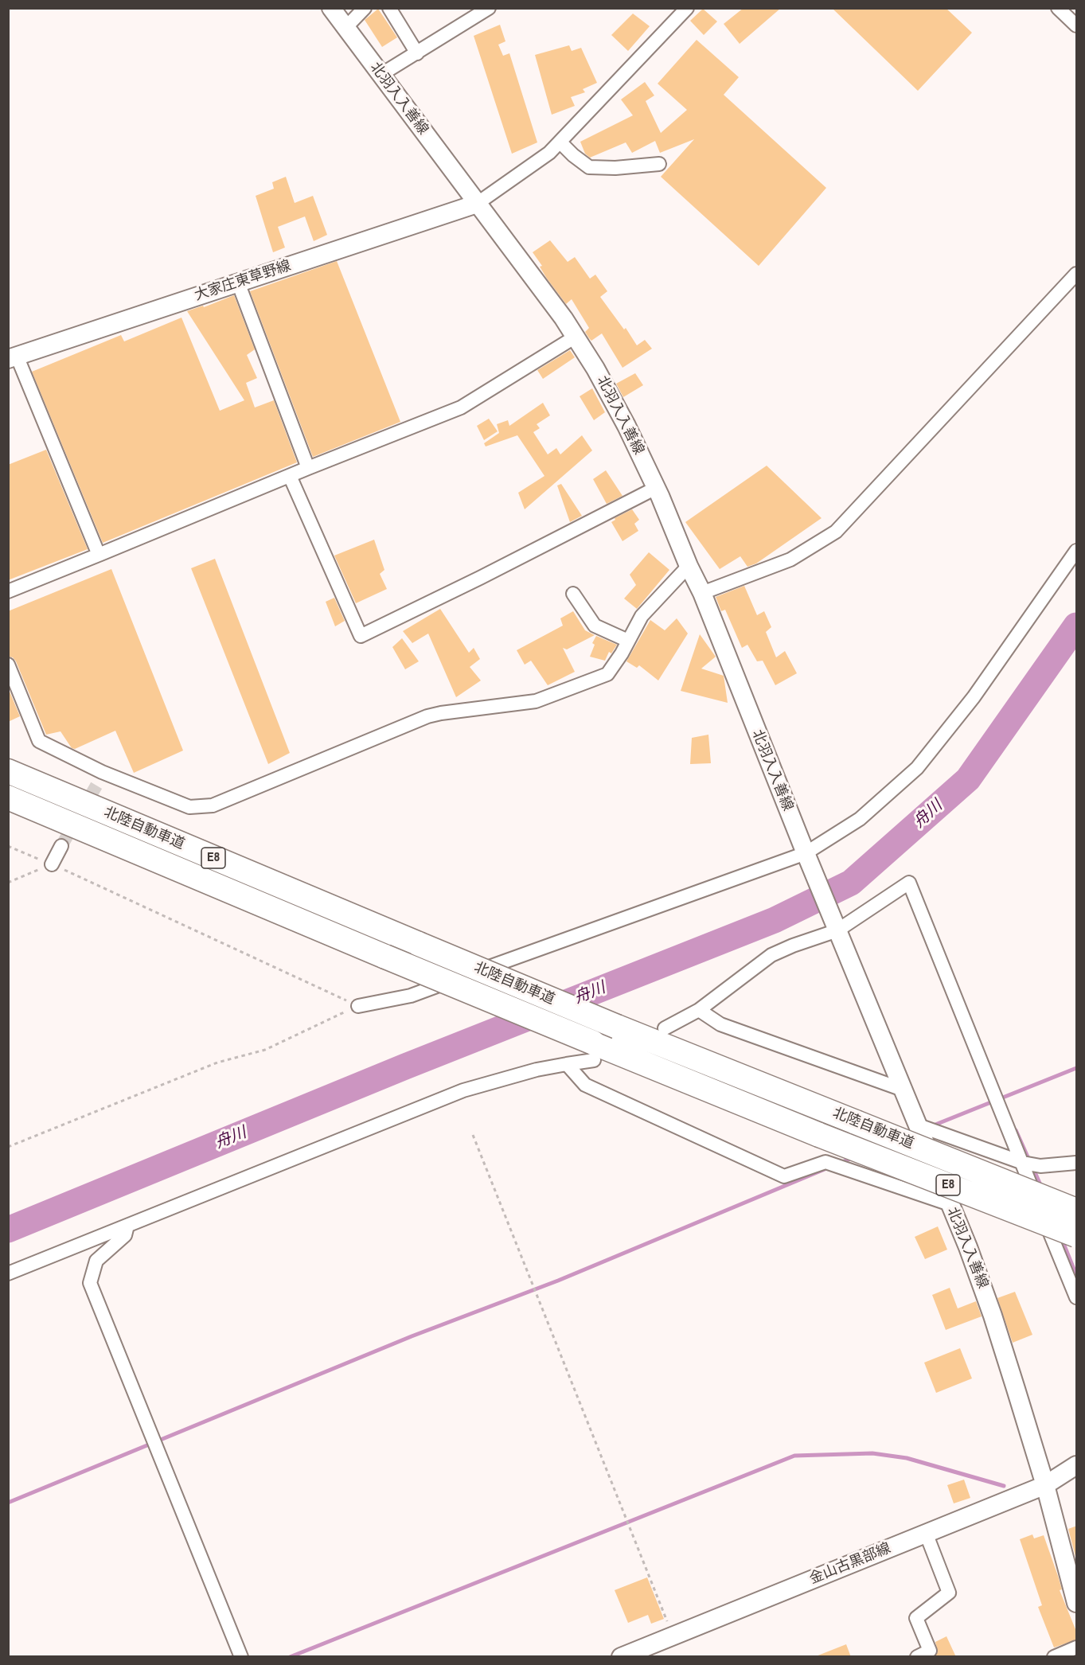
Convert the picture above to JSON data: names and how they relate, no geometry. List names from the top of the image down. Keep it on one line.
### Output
{"streets":{"highway":["北陸自動車道","E8"],"main road":["北羽入入善線","大家庄東草野線","金山古黒部線"]},"crossings":[["北羽入入善線","大家庄東草野線"],["北羽入入善線","金山古黒部線"]],"water":["舟川"]}
